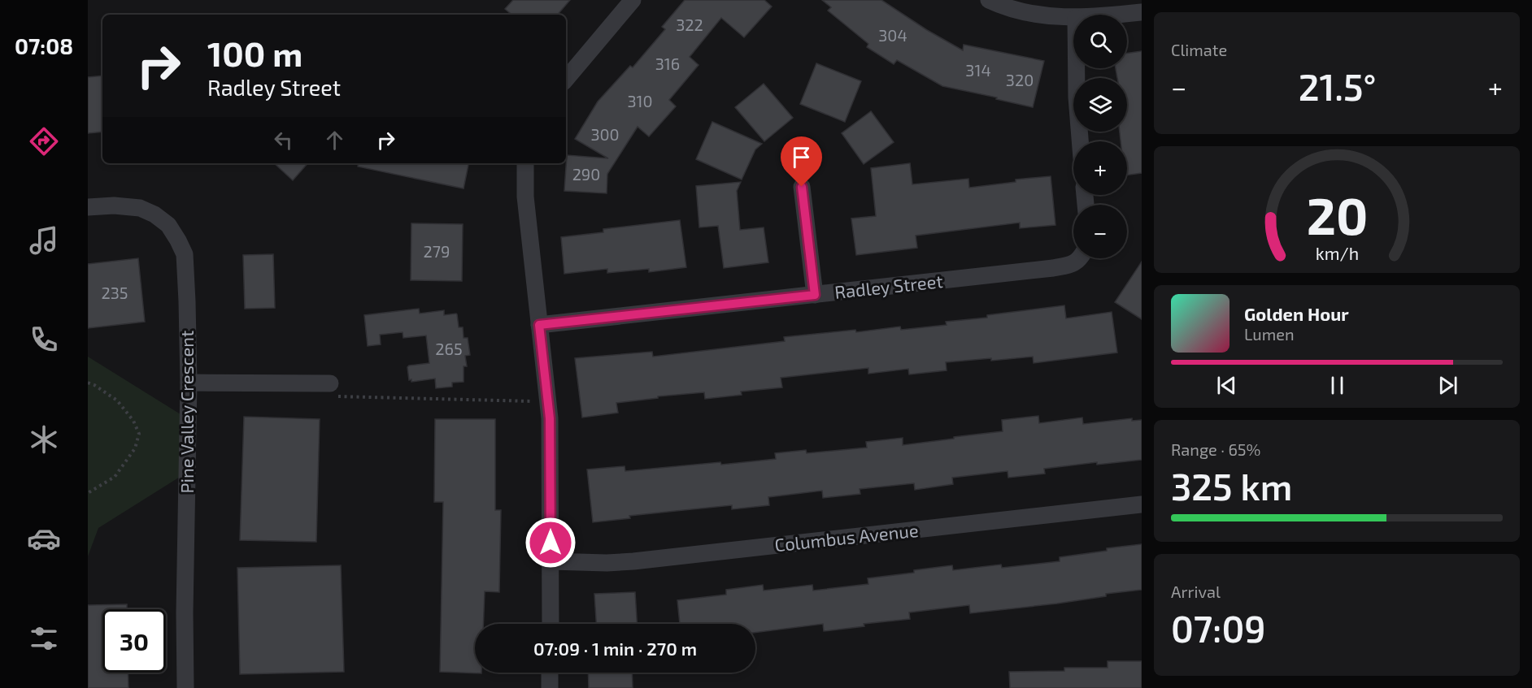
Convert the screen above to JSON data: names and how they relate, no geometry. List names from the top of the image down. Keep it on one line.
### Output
{"streets":{"street":["Radley Street","Pine Valley Crescent","Columbus Avenue"]},"house_numbers":["322","304","316","314","320","310","300","290","279","235","265"],"page":{"tabs":"07:08","tile":["Climate",["Range · 65%","325 km"],["Arrival","07:09"]],"map_buttons":["+","−"],"turn":["100 m","Radley Street"],"heat":["−","21.5°","+"],"song":["Golden Hour","Lumen"],"limit":"30","trip":"07:09 · 1 min · 270 m","gauge":["20","km/h"]}}
